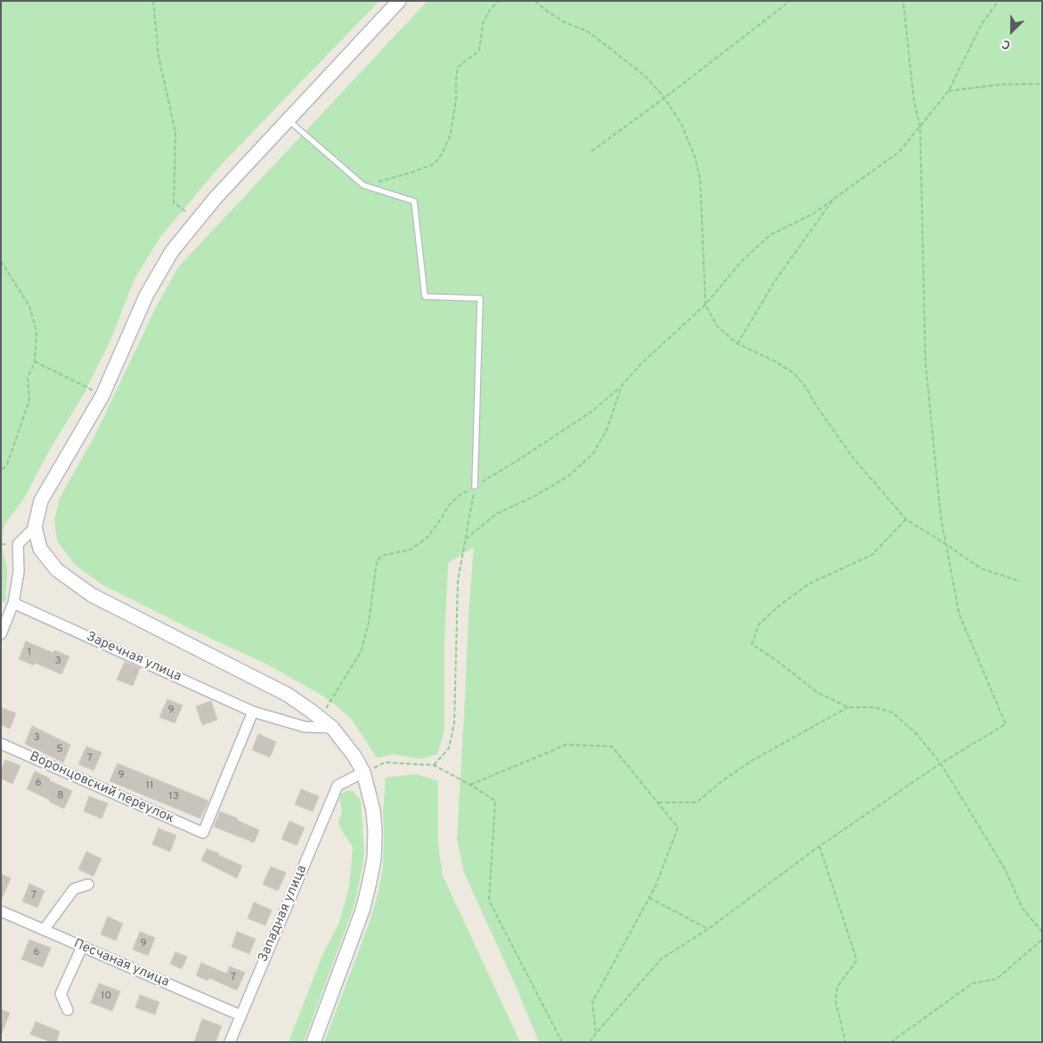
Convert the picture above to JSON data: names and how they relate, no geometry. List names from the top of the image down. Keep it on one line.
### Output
{"streets":{"street":["Заречная улица","Воронцовский переулок","Западная улица","Песчаная улица"]},"crossings":[["Заречная улица","Воронцовский переулок"],["Западная улица","Песчаная улица"]],"house_numbers":["1","3","9","3","5","7","9","6","11","8","13","7","9","6","7","10"],"north":"bottom left"}
